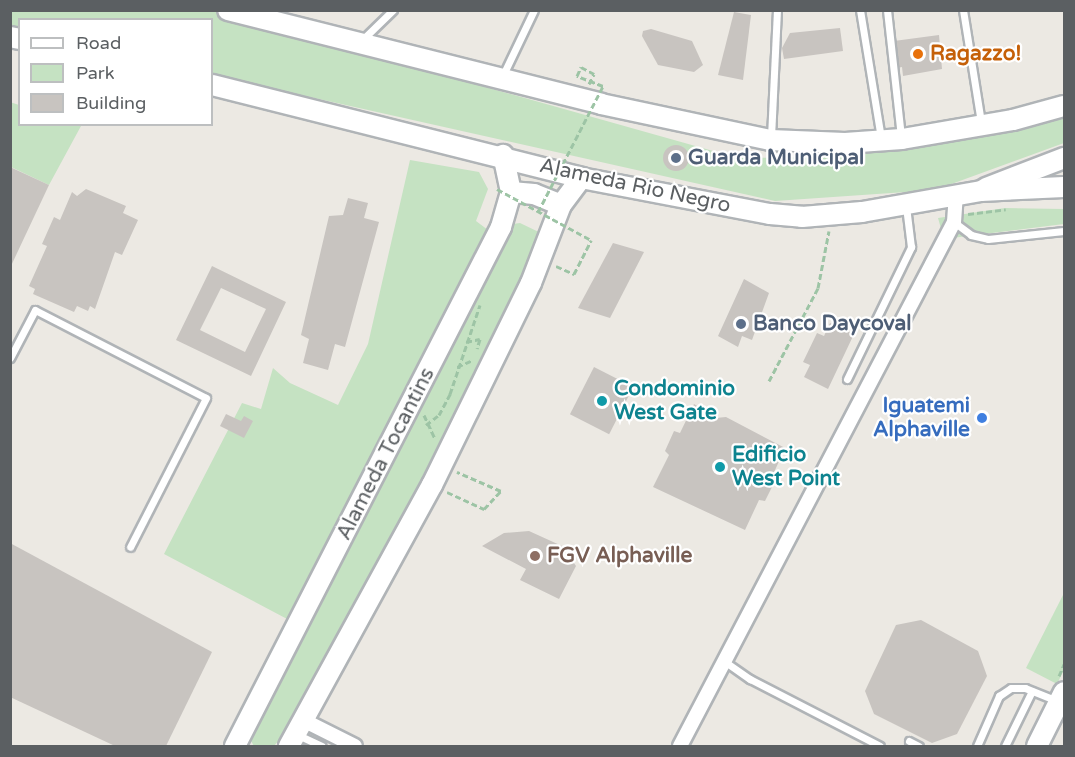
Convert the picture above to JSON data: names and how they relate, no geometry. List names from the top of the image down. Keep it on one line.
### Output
{"streets":{"main road":["Alameda Rio Negro","Alameda Tocantins"]},"crossings":[["Alameda Rio Negro","Alameda Tocantins"]],"places":["Ragazzo!","Guarda Municipal","Banco Daycoval","Condominio West Gate","Iguatemi Alphaville","Edificio West Point","FGV Alphaville"],"legend":["Road","Park","Building"]}
